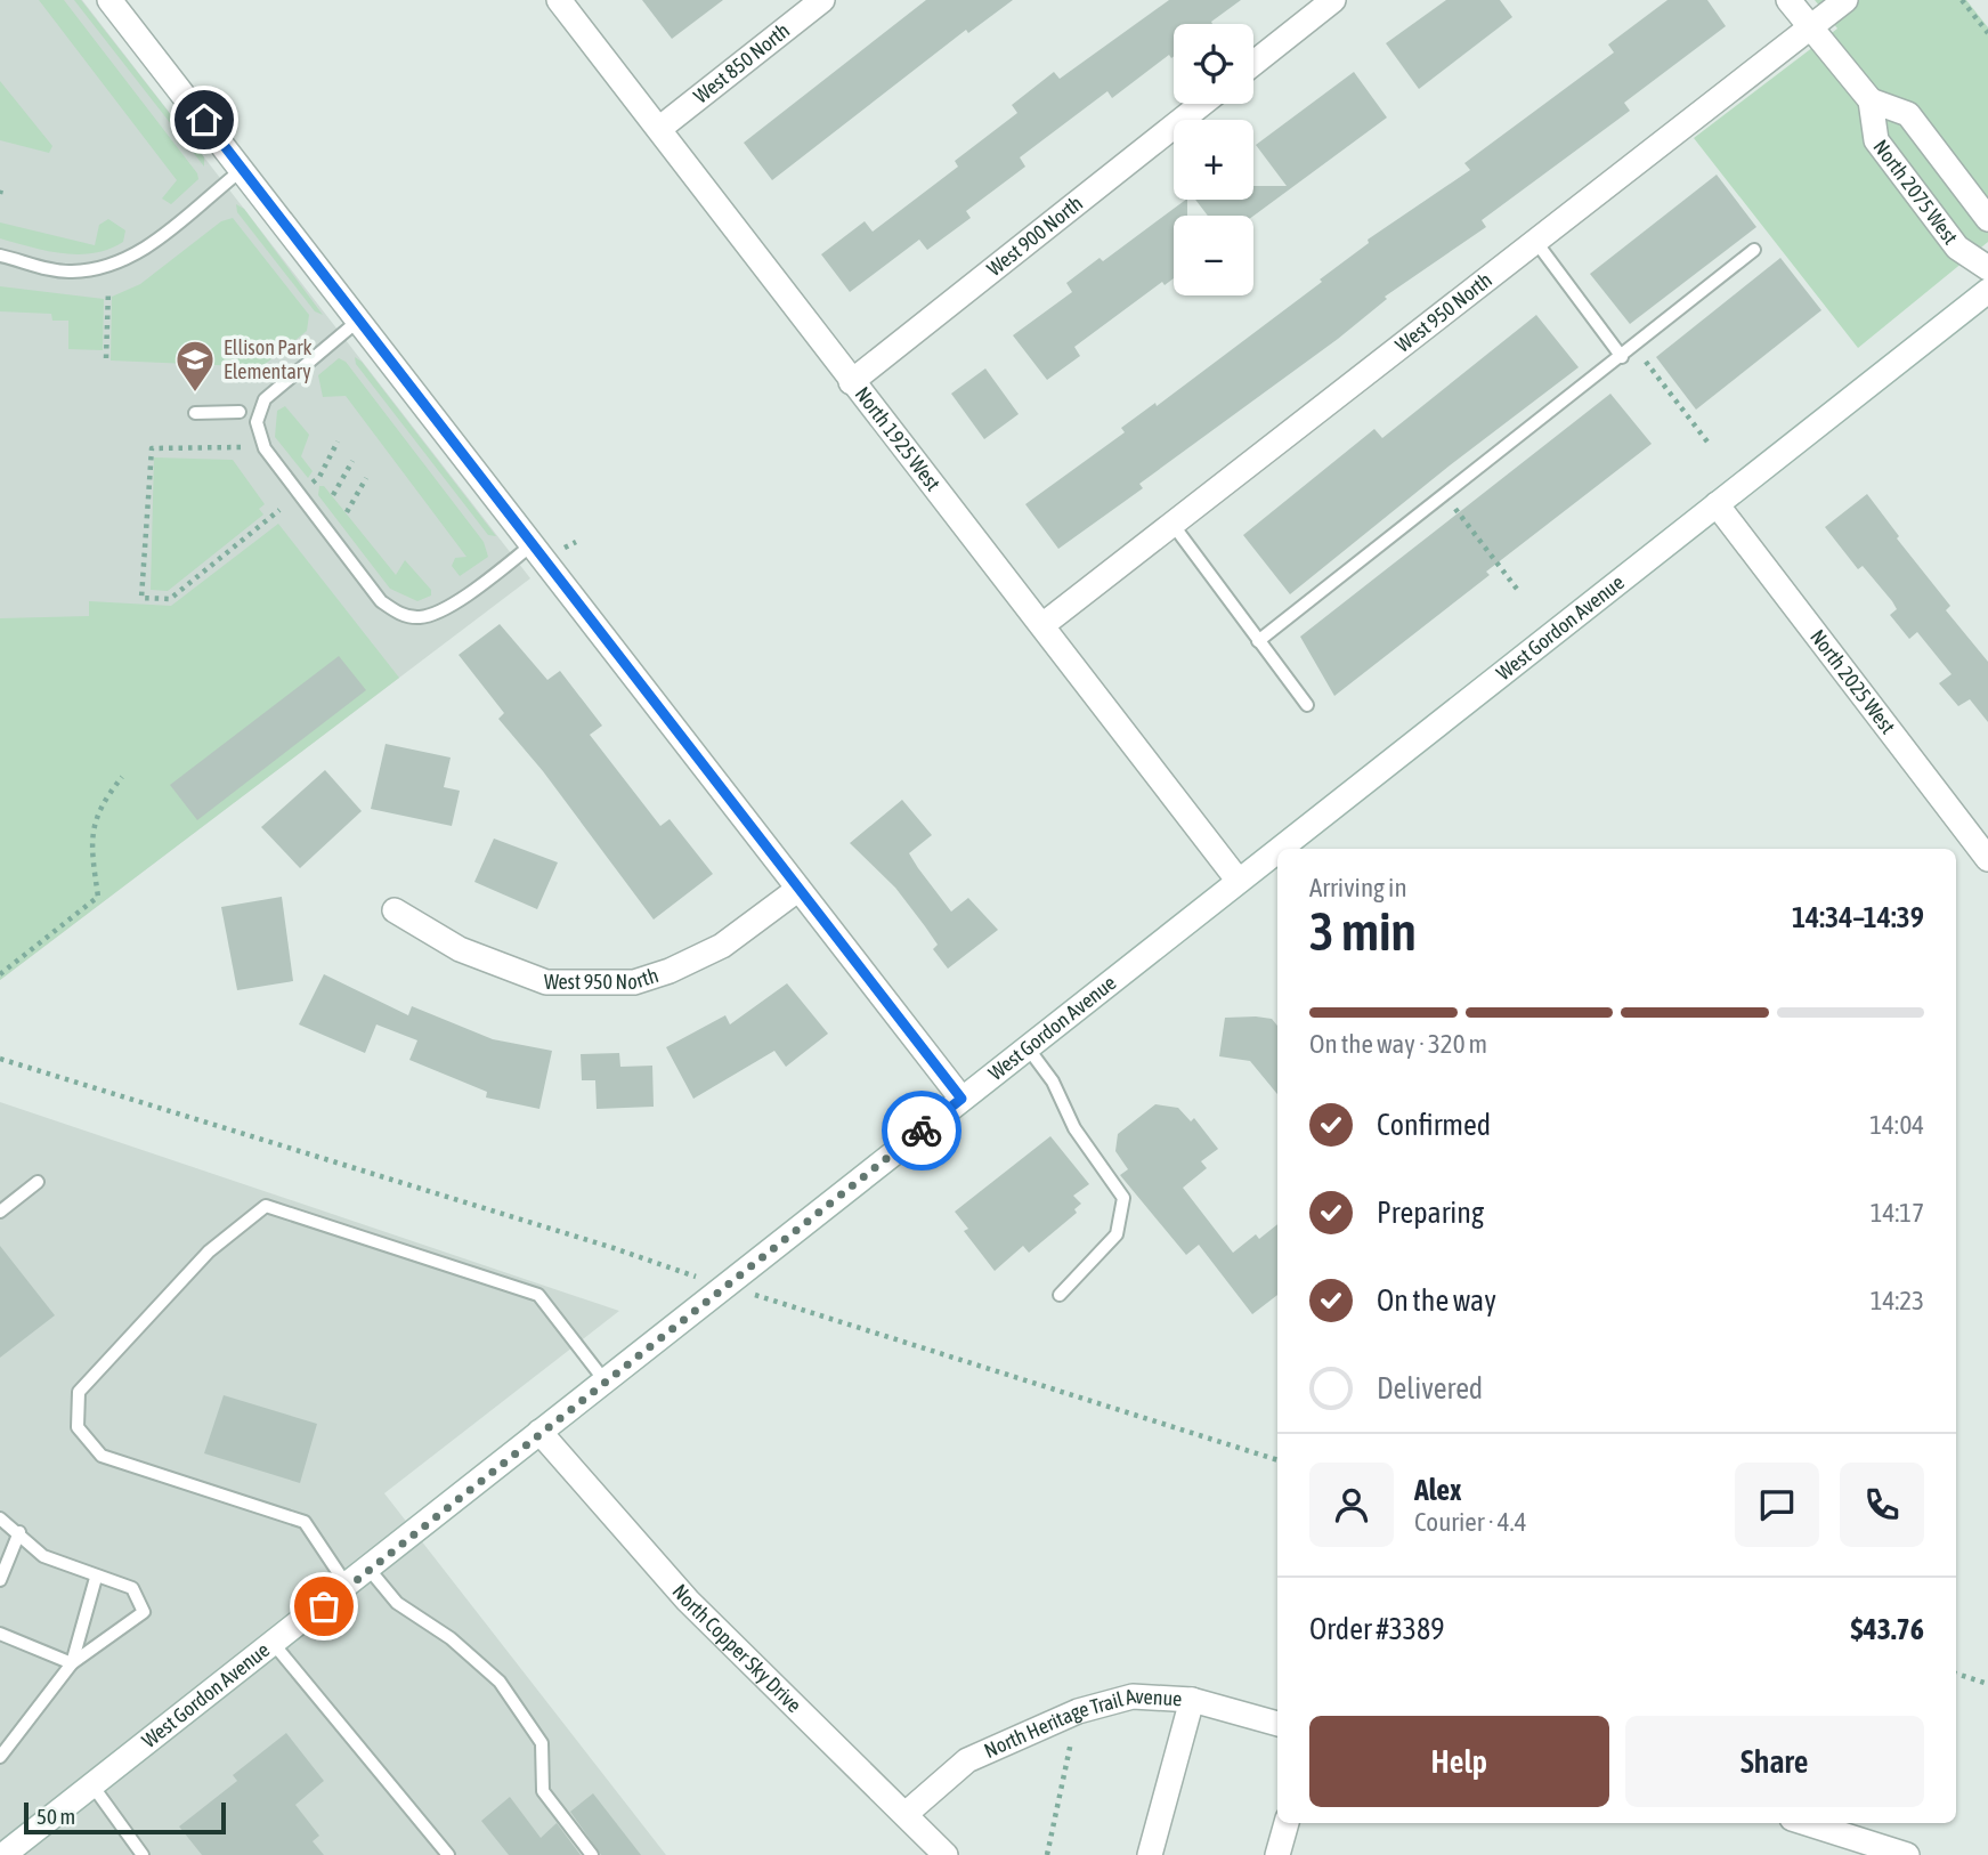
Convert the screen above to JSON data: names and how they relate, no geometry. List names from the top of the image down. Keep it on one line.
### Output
{"streets":{"street":["West 850 North","North 2075 West","West 900 North","West 950 North","North 1925 West","West Gordon Avenue","North 2025 West","North Copper Sky Drive","North Heritage Trail Avenue"]},"crossings":[["West 850 North","North 1925 West"],["West 900 North","North 1925 West"],["West 950 North","North 1925 West"],["North 1925 West","West Gordon Avenue"],["West Gordon Avenue","North 2025 West"],["West Gordon Avenue","North Copper Sky Drive"],["North Copper Sky Drive","North Heritage Trail Avenue"]],"places":{"school or university":["Ellison Park Elementary"]},"scale_bar":"50 m","page":{"map_buttons":["+","−"],"heading":["3 min","Arriving in","14:34–14:39"],"panel":["Alex","Courier · 4.4","Order #3389","$43.76"],"bar":"On the way · 320 m","list":[["Confirmed","14:04"],["Preparing","14:17"],["On the way","14:23"],"Delivered"],"buttons":["Help","Share"],"scale":"50 m"}}
